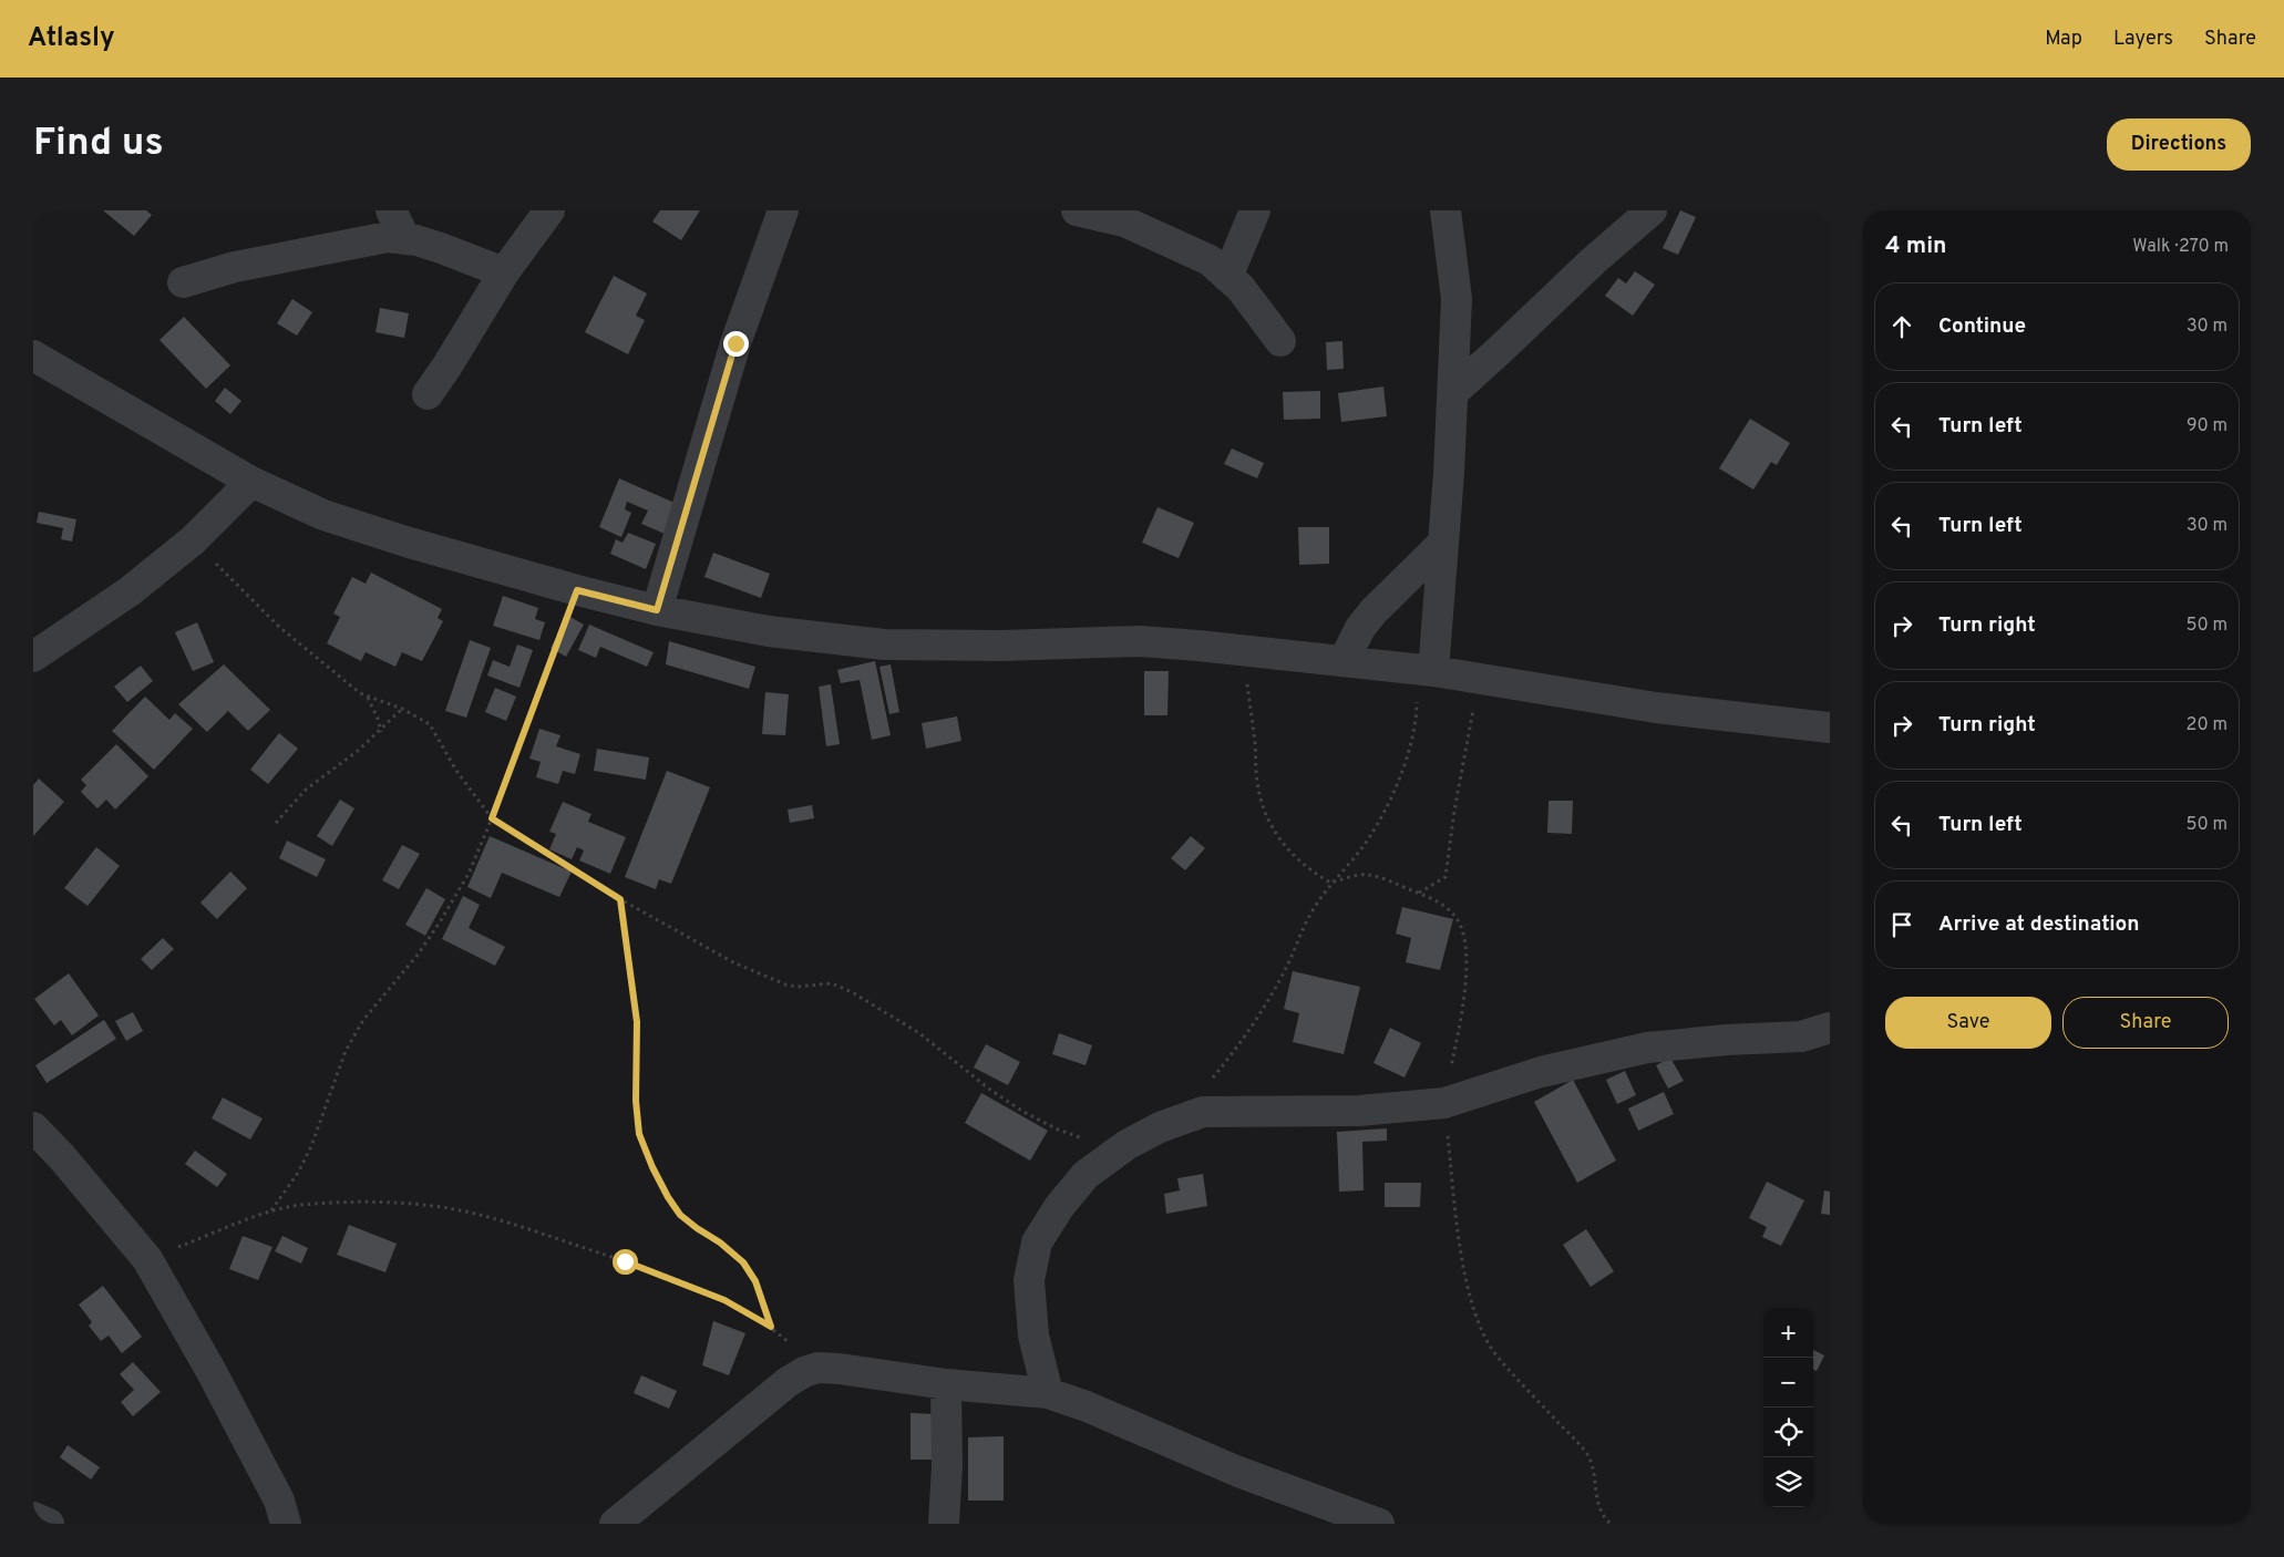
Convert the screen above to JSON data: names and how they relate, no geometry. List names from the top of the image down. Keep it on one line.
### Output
{"page":{"header":"Atlasly","nav":["Map","Layers","Share"],"buttons":["Directions",["Save","Share"]],"title":"Find us","heading":["4 min","Walk · 270 m"],"list":[["Continue","30 m"],["Turn left","90 m"],["Turn left","30 m"],["Turn right","50 m"],["Turn right","20 m"],["Turn left","50 m"],"Arrive at destination"],"map_buttons":["+","−"]}}
